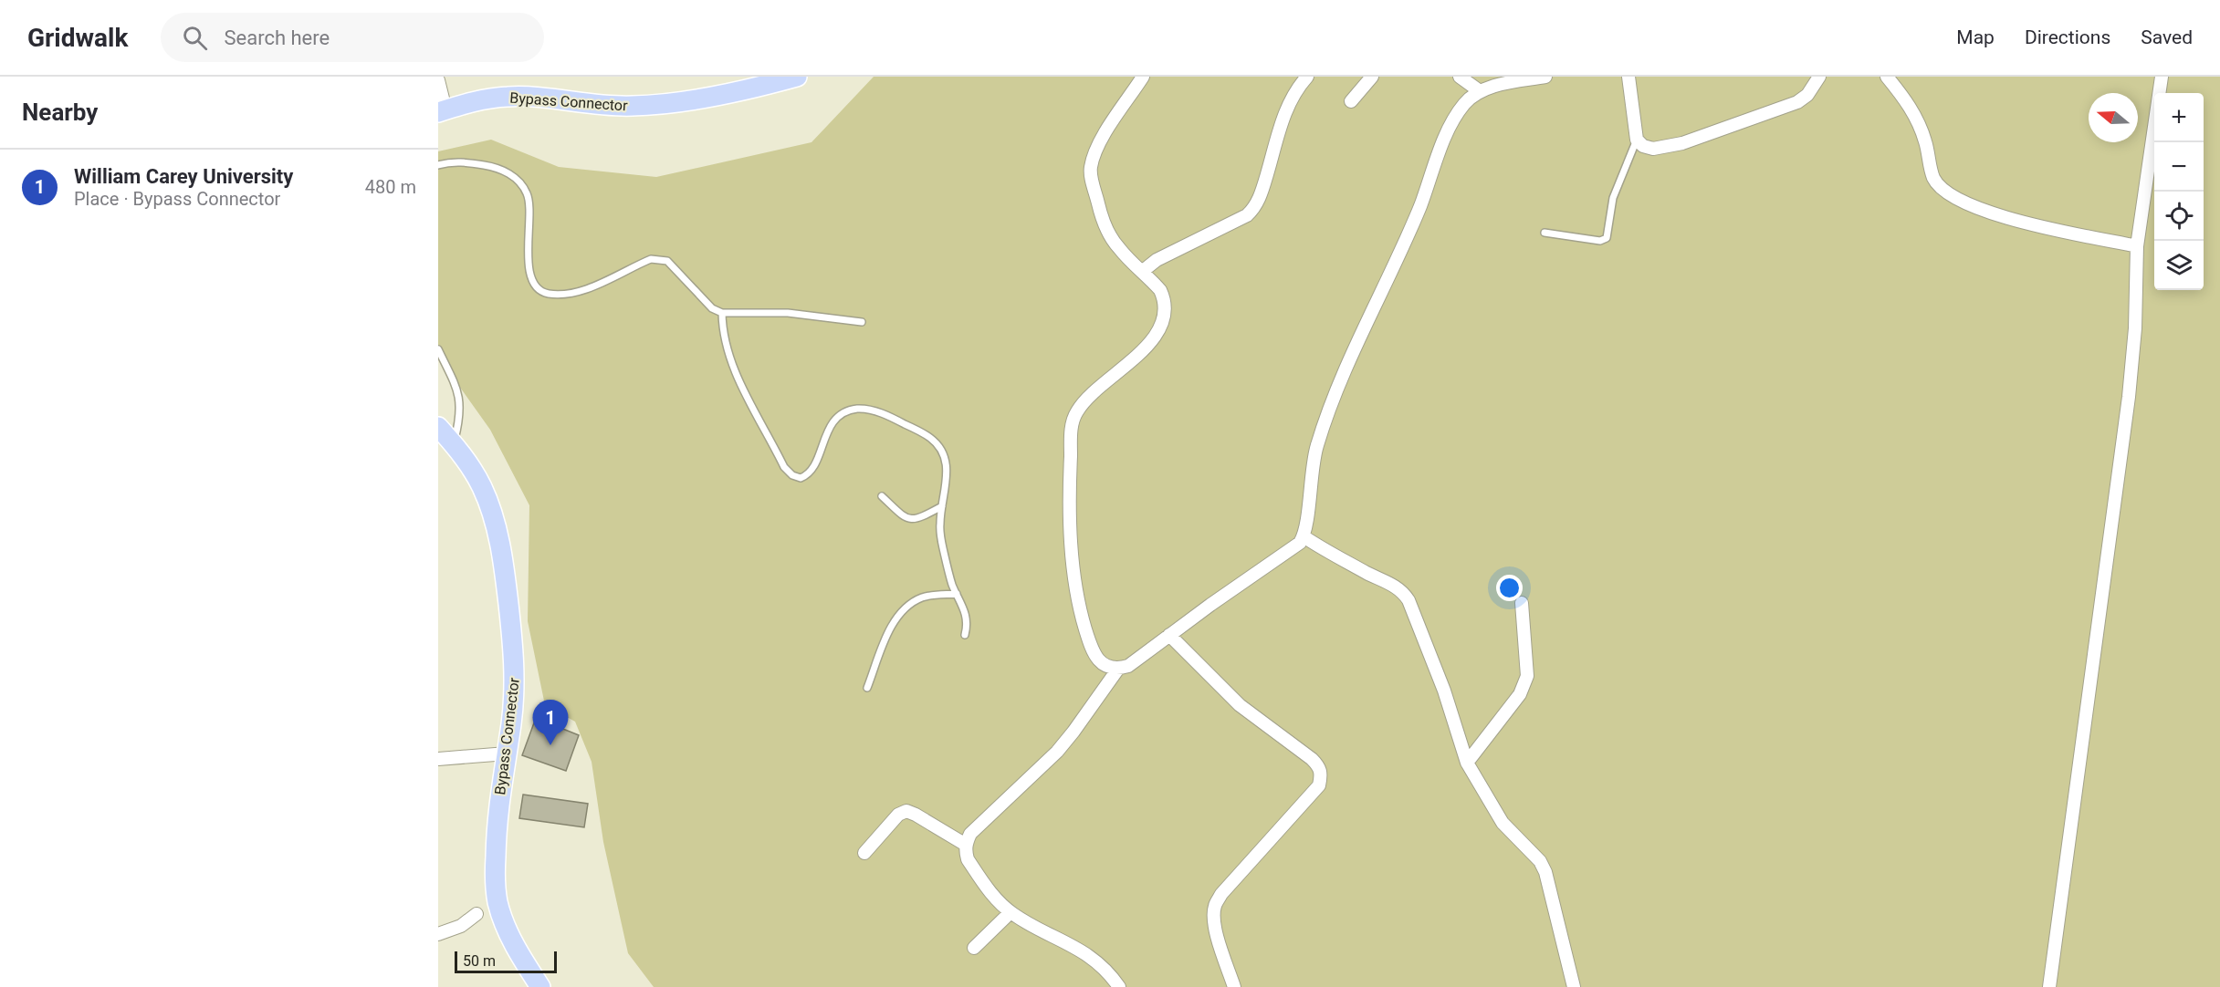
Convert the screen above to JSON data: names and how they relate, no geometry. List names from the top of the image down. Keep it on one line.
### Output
{"streets":{"main road":["Bypass Connector"]},"scale_bar":"50 m","north":"left","page":{"header":"Gridwalk","search":"Search here","nav":["Map","Directions","Saved"],"heading":"Nearby","map_buttons":["+","−"],"list":[{"mark":"1","name":"William Carey University","note":"Place · Bypass Connector","value":"480 m"}],"pins":"1","scale":"50 m"}}
